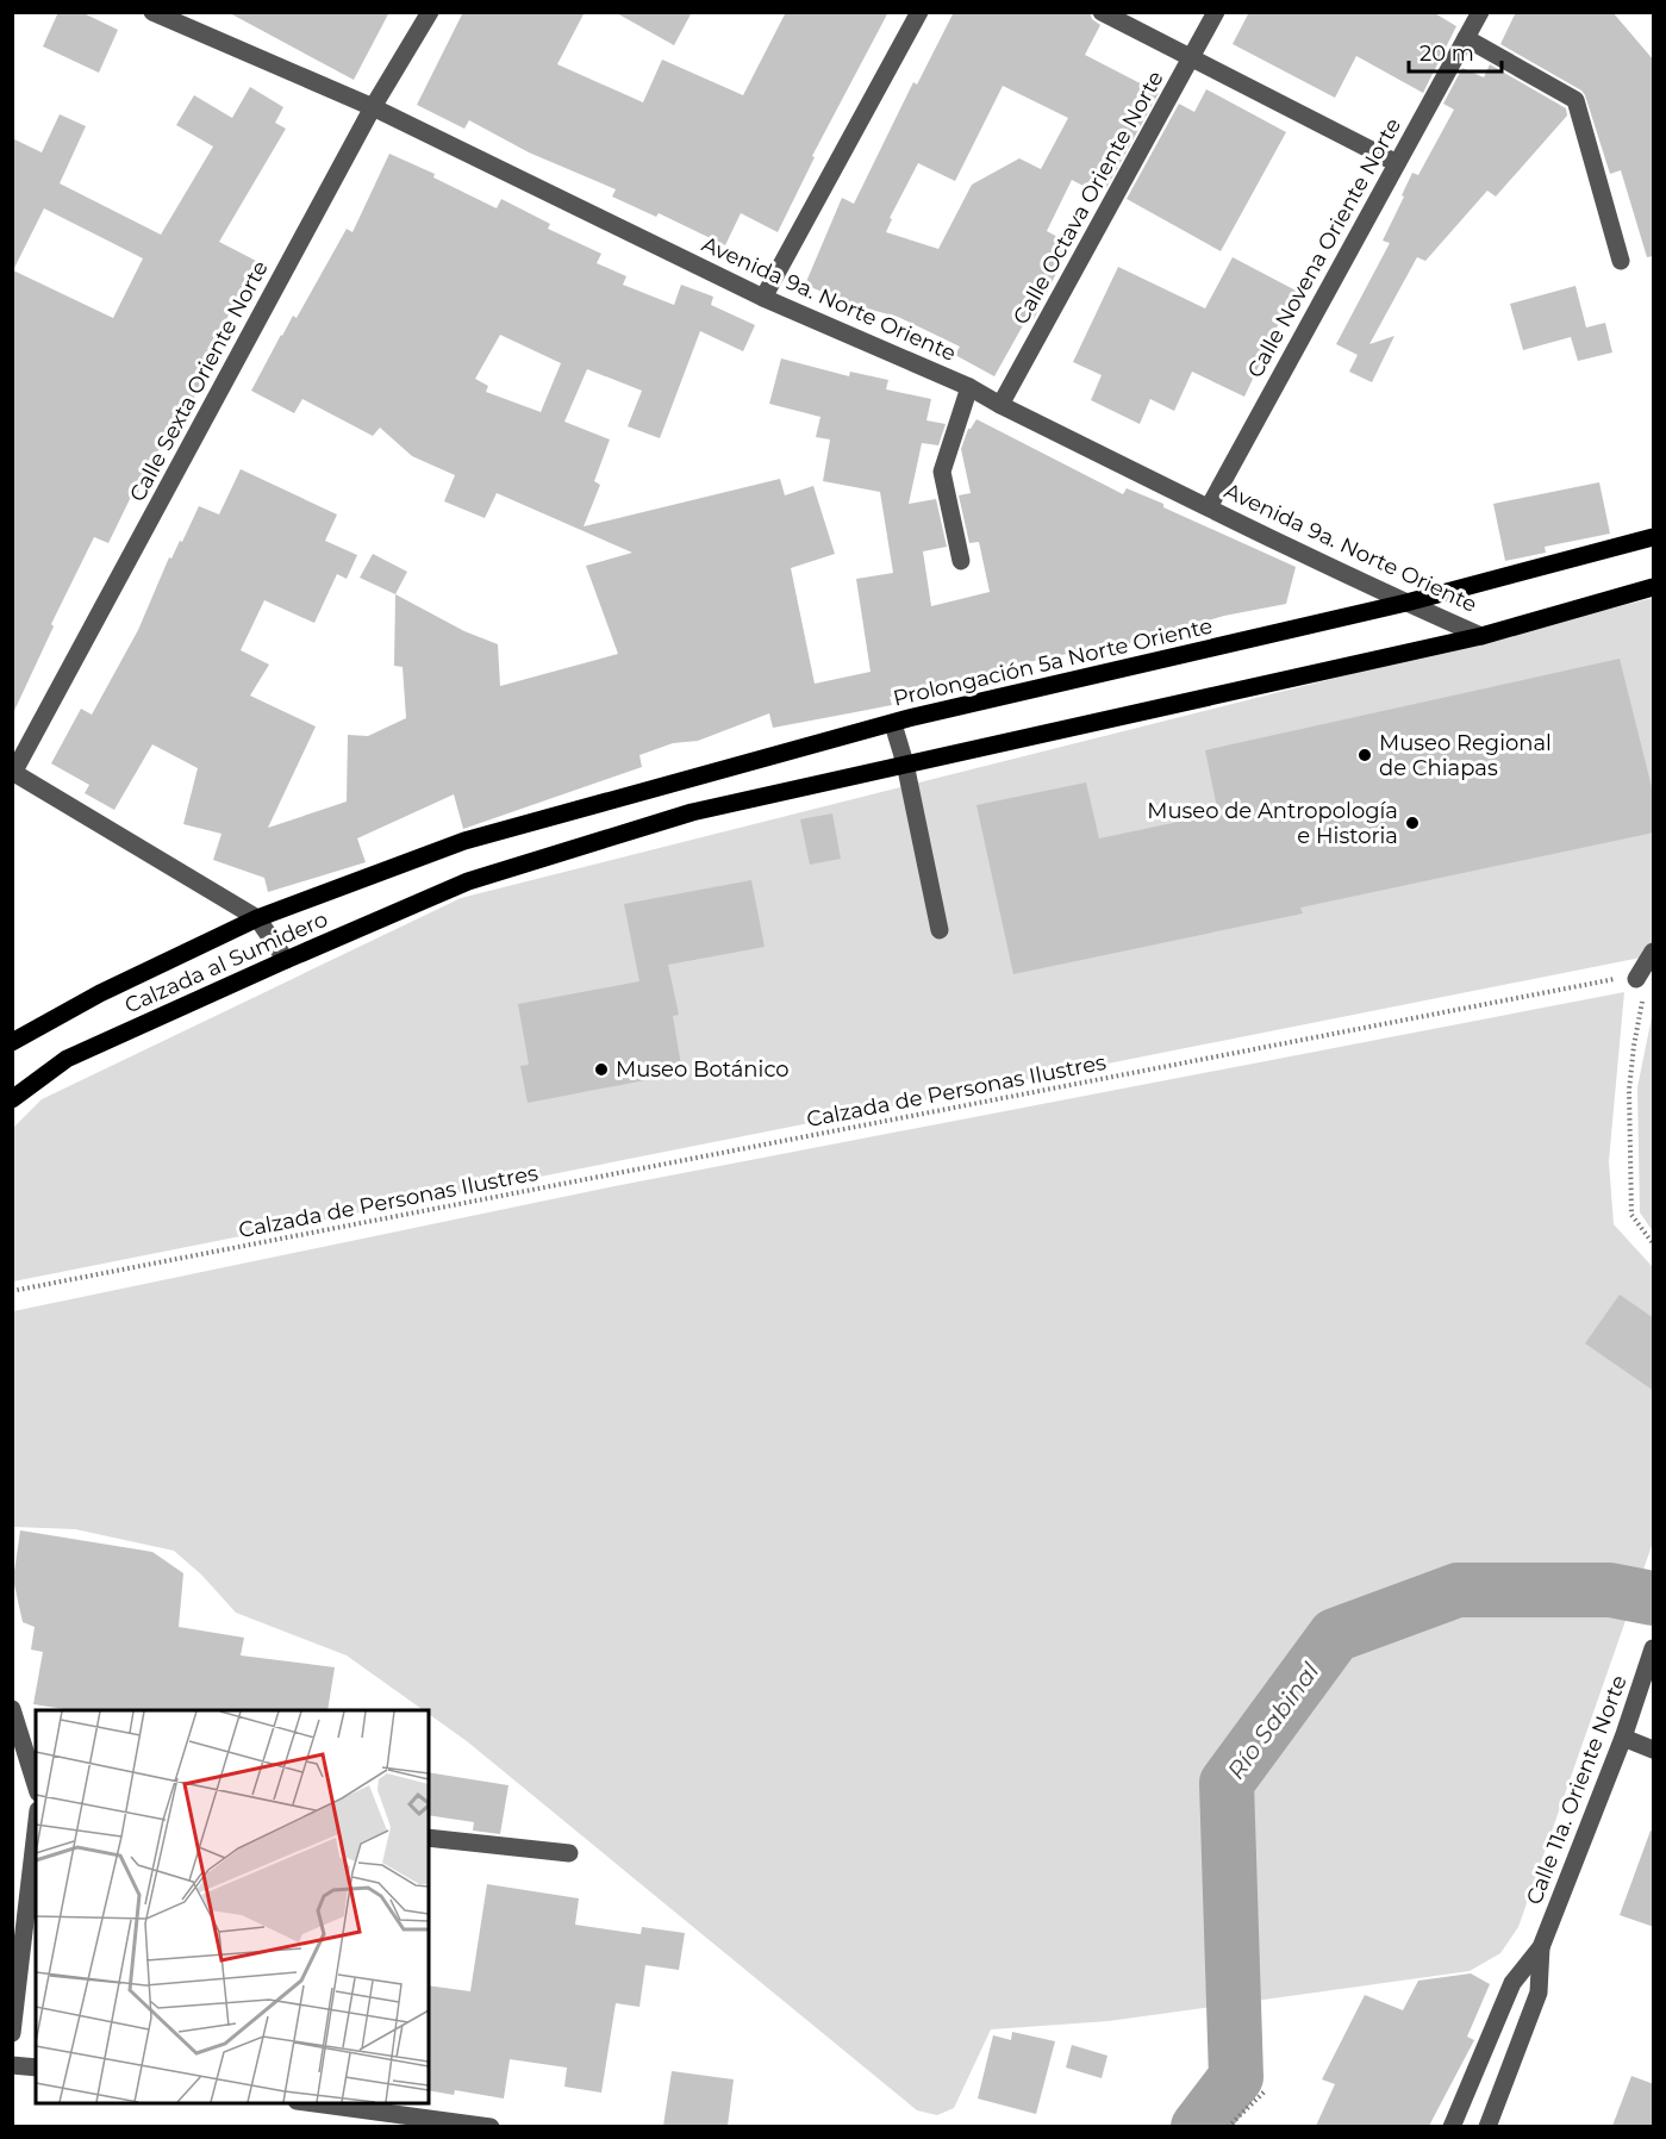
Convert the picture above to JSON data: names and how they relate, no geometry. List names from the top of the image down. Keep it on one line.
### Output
{"streets":{"main road":["Prolongación 5a Norte Oriente","Calzada al Sumidero"],"street":["Calle Octava Oriente Norte","Calle Novena Oriente Norte","Avenida 9a. Norte Oriente","Calle Sexta Oriente Norte","Calle 11a. Oriente Norte"],"path":["Calzada de Personas Ilustres"]},"crossings":[["Calle Octava Oriente Norte","Avenida 9a. Norte Oriente"],["Calle Novena Oriente Norte","Avenida 9a. Norte Oriente"],["Avenida 9a. Norte Oriente","Calle Sexta Oriente Norte"],["Avenida 9a. Norte Oriente","Prolongación 5a Norte Oriente"],["Prolongación 5a Norte Oriente","Calzada al Sumidero"]],"water":["Río Sabinal"],"places":["Museo Regional de Chiapas","Museo de Antropología e Historia","Museo Botánico"],"scale_bar":"20 m"}
